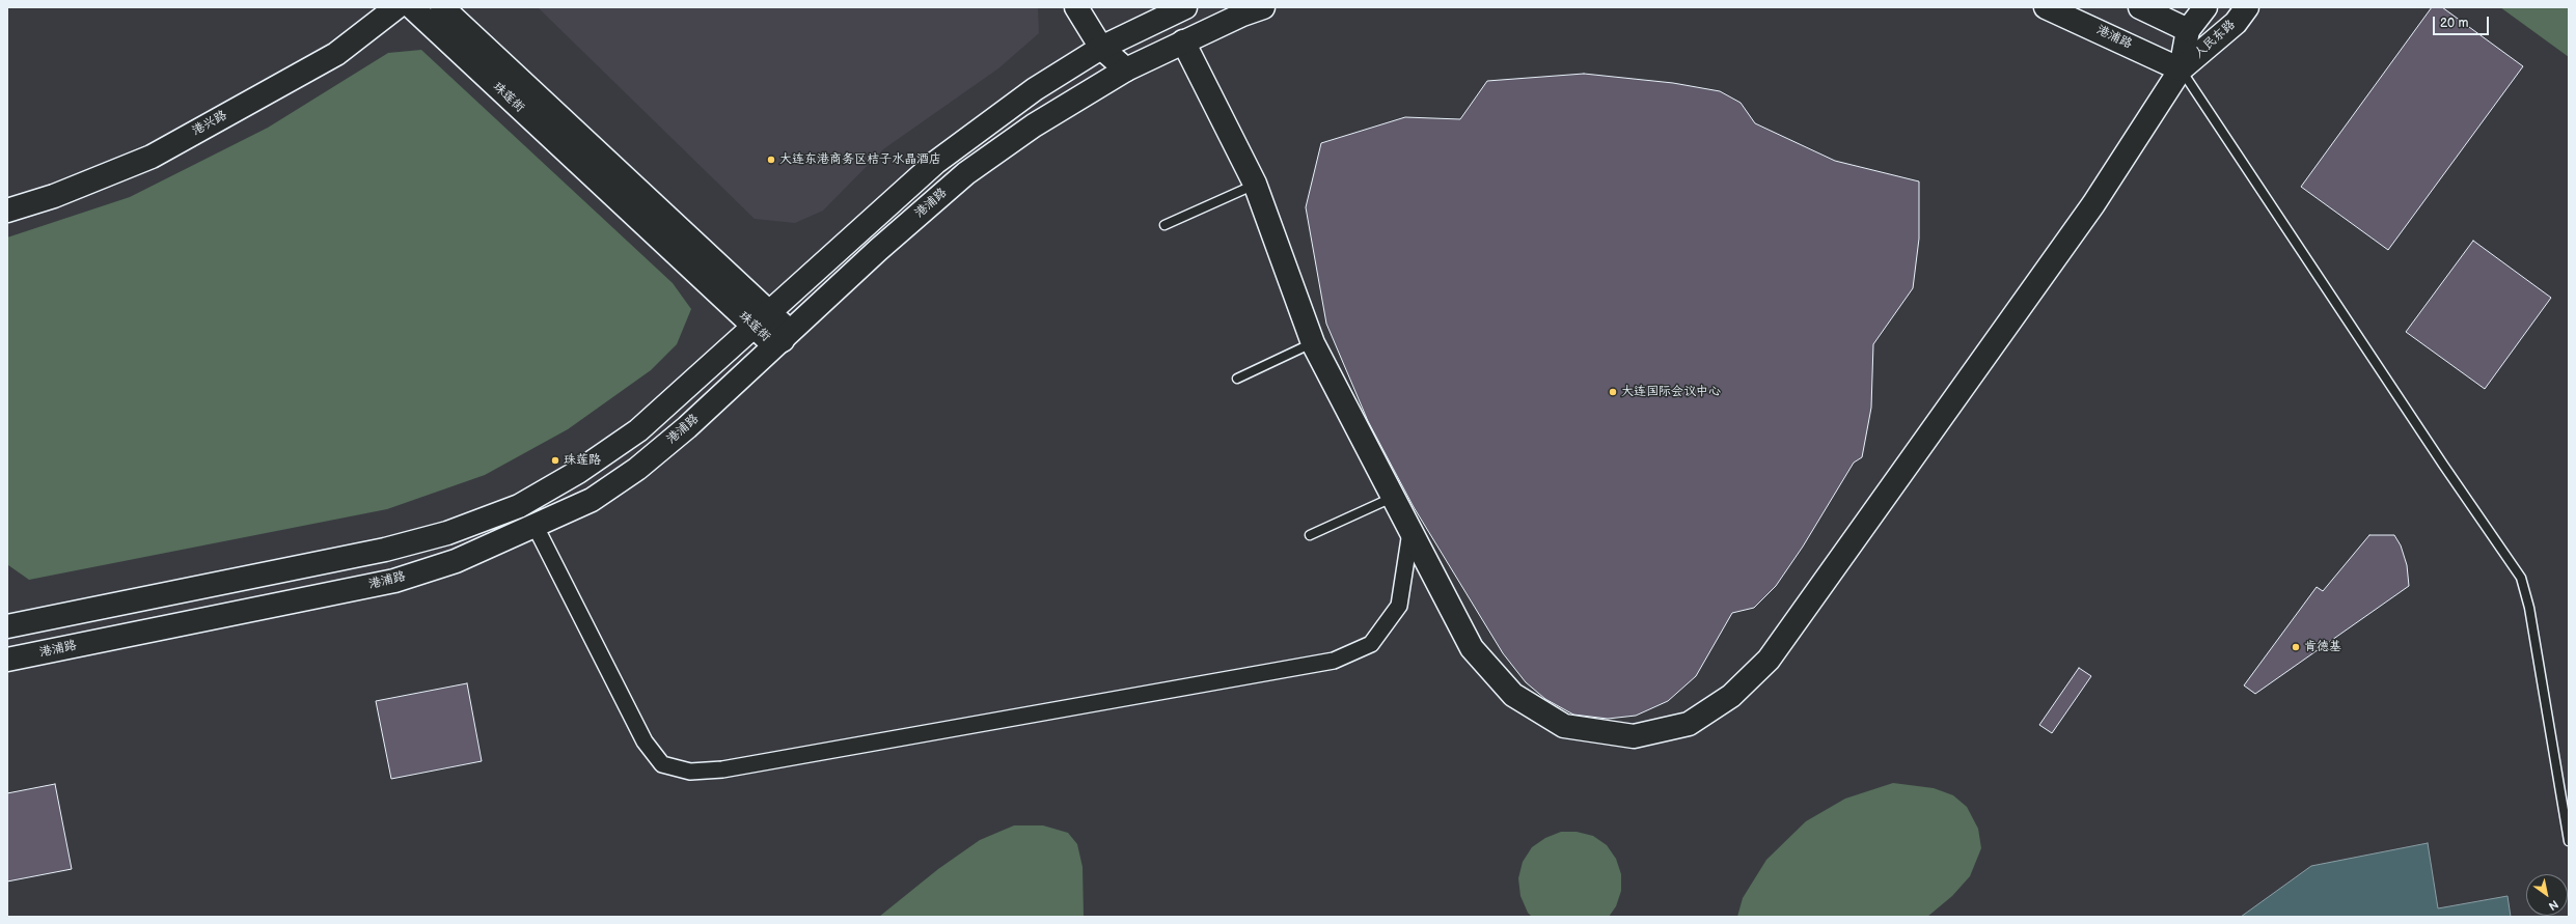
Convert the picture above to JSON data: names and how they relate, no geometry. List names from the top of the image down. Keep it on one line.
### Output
{"streets":{"main road":["港浦路","人民东路","珠莲街","港兴路"]},"crossings":[["港浦路","人民东路"],["港浦路","珠莲街"]],"places":["大连东港商务区桔子水晶酒店","大连国际会议中心","珠莲路","肯德基"],"scale_bar":"20 m","north":"bottom right"}
